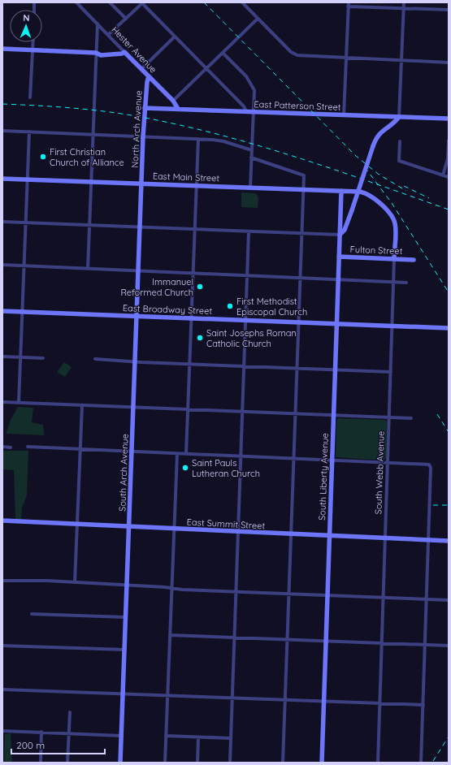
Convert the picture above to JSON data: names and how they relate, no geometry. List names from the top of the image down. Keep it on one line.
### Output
{"streets":{"street":["Hester Avenue","East Patterson Street","North Arch Avenue","East Main Street","Fulton Street","East Broadway Street","South Arch Avenue","South Webb Avenue","South Liberty Avenue","East Summit Street"]},"crossings":[["Hester Avenue","East Patterson Street"],["Hester Avenue","North Arch Avenue"],["East Patterson Street","North Arch Avenue"],["North Arch Avenue","East Main Street"],["North Arch Avenue","South Arch Avenue"],["East Main Street","South Arch Avenue"],["East Main Street","South Webb Avenue"],["East Main Street","South Liberty Avenue"],["Fulton Street","South Webb Avenue"],["Fulton Street","South Liberty Avenue"],["East Broadway Street","South Arch Avenue"],["East Broadway Street","South Webb Avenue"],["East Broadway Street","South Liberty Avenue"],["South Arch Avenue","East Summit Street"],["South Webb Avenue","East Summit Street"],["South Liberty Avenue","East Summit Street"]],"places":["First Christian Church of Alliance","Immanuel Reformed Church","First Methodist Episcopal Church","Saint Josephs Roman Catholic Church","Saint Pauls Lutheran Church"],"scale_bar":"200 m","north":"top"}
